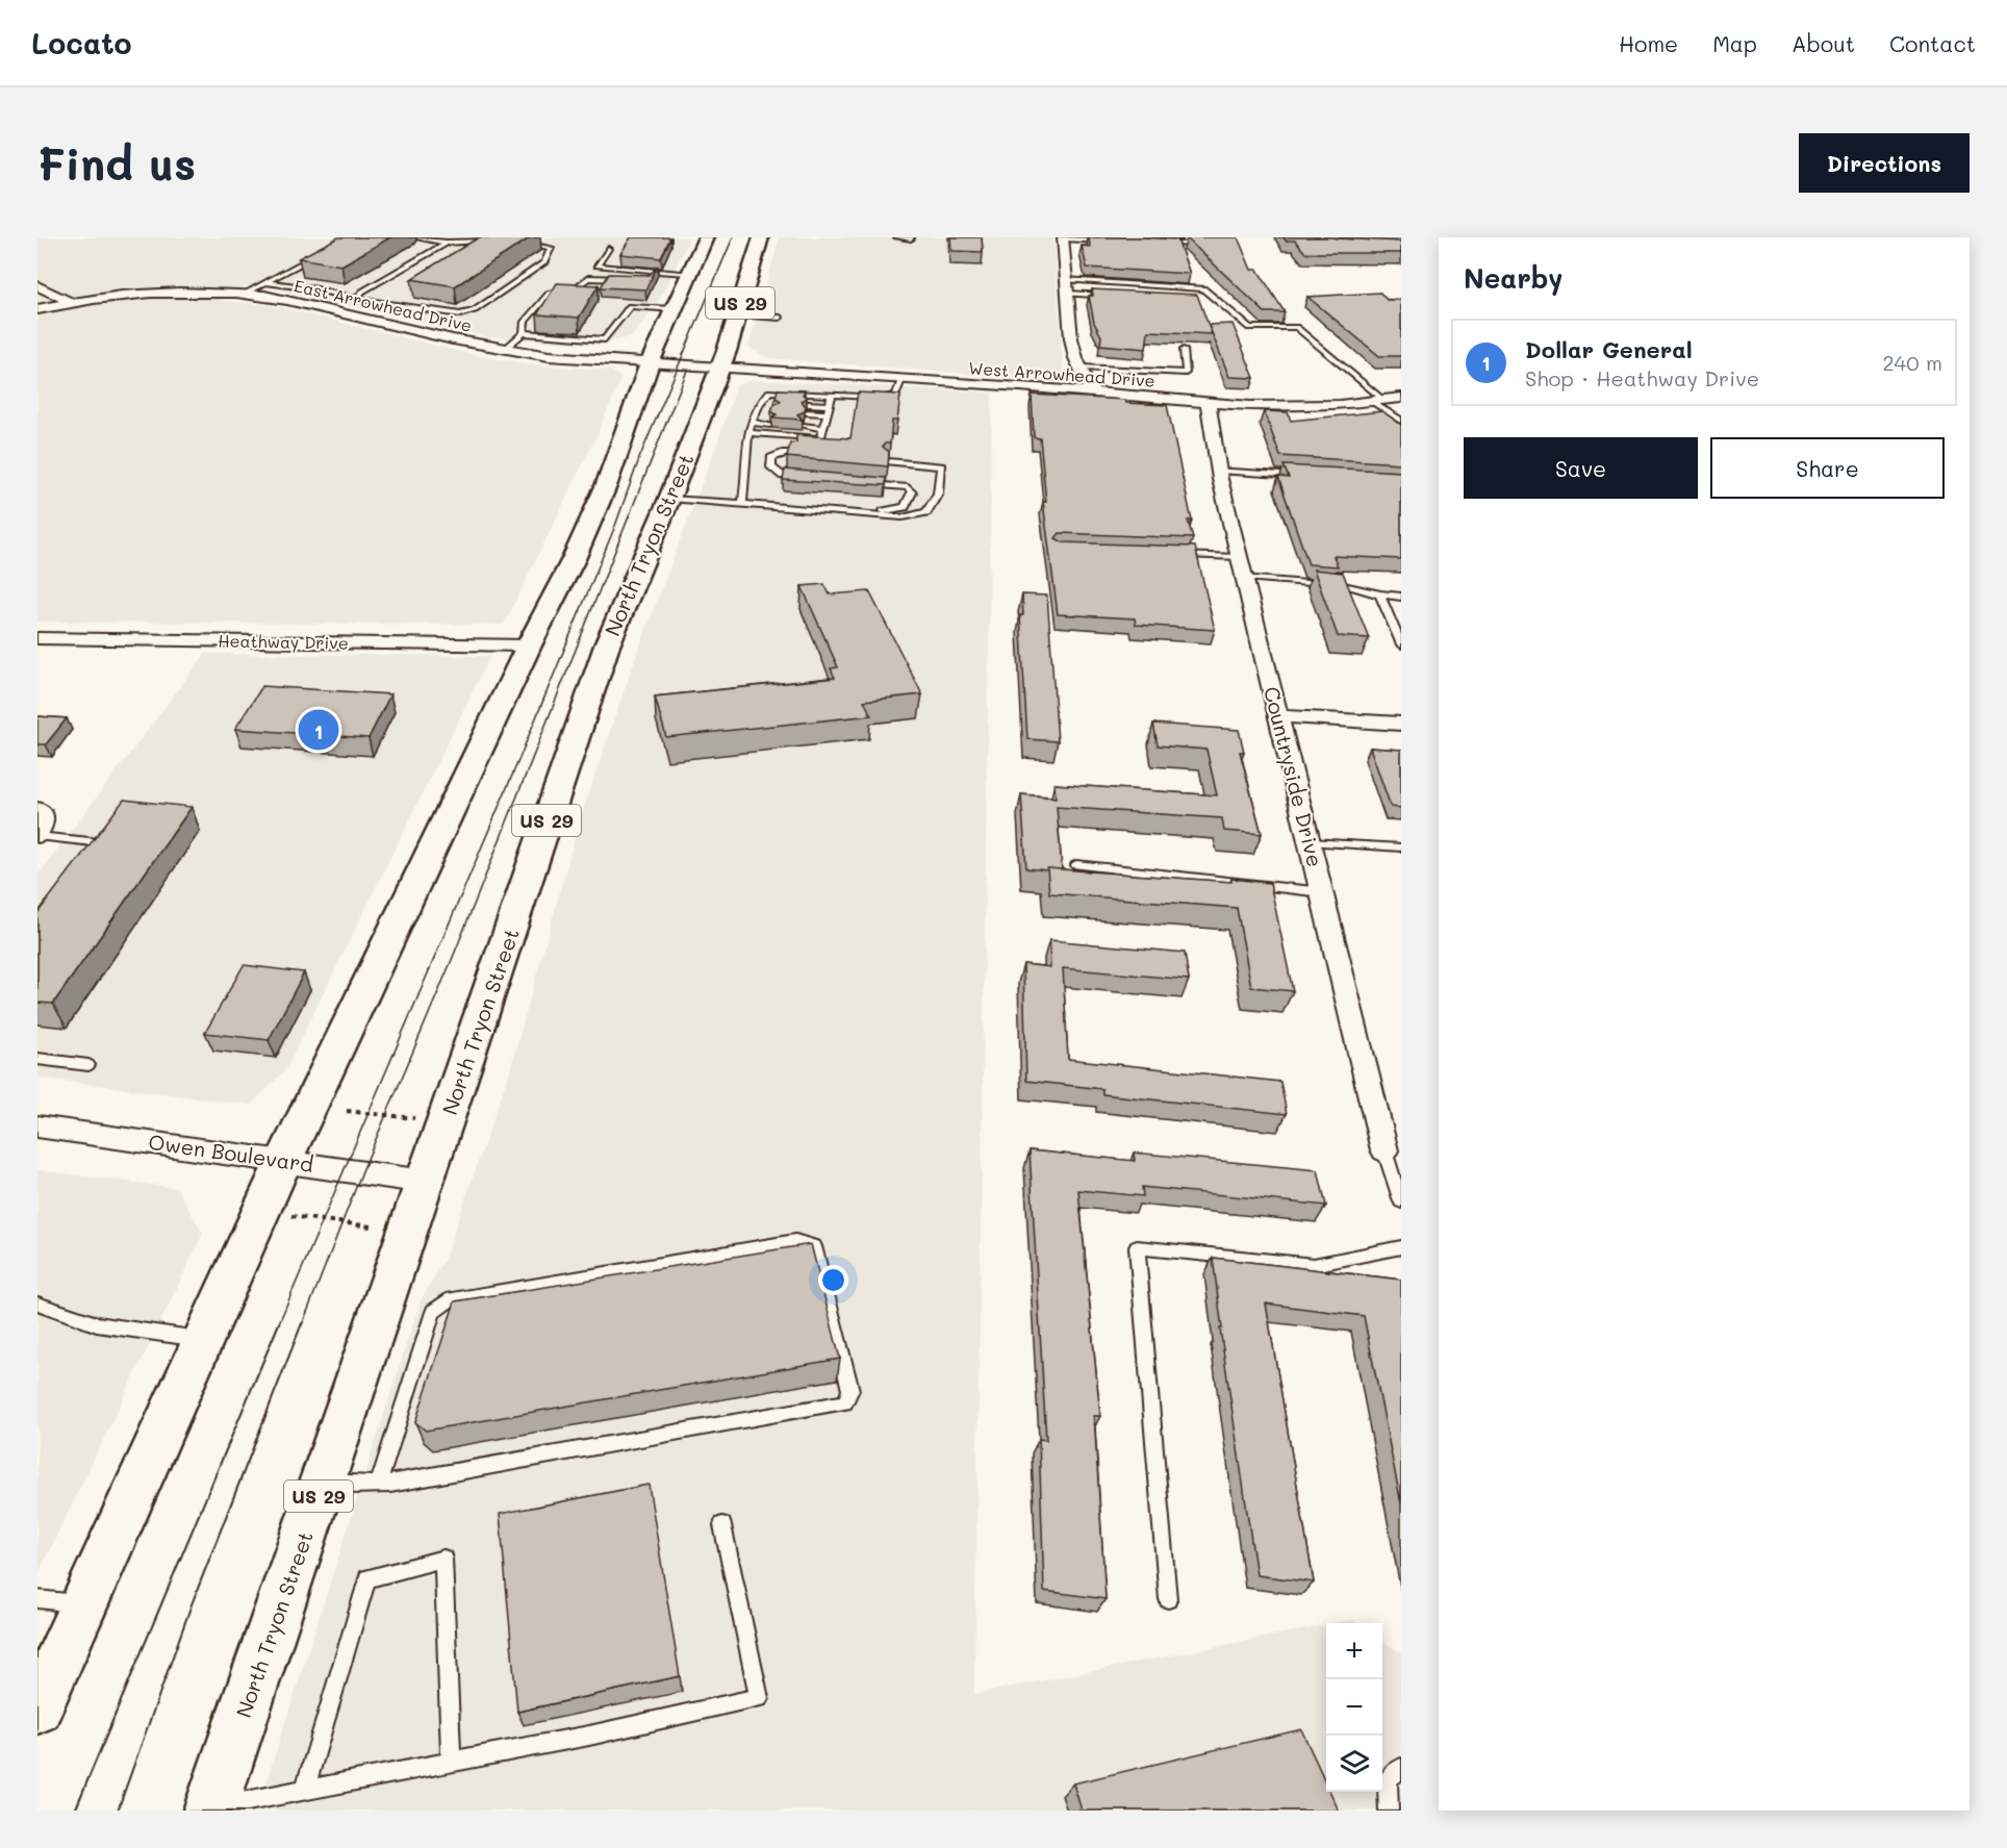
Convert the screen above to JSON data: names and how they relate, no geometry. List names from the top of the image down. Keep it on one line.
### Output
{"streets":{"main road":["US 29","North Tryon Street"],"street":["East Arrowhead Drive","West Arrowhead Drive","Heathway Drive","Countryside Drive","Owen Boulevard"]},"crossings":[["US 29","East Arrowhead Drive"],["US 29","Heathway Drive"],["US 29","Owen Boulevard"],["East Arrowhead Drive","West Arrowhead Drive"],["East Arrowhead Drive","North Tryon Street"],["West Arrowhead Drive","North Tryon Street"],["West Arrowhead Drive","Countryside Drive"],["North Tryon Street","Owen Boulevard"]],"page":{"header":"Locato","nav":["Home","Map","About","Contact"],"buttons":["Directions",["Save","Share"]],"title":"Find us","heading":"Nearby","list":[{"mark":"1","name":"Dollar General","note":"Shop · Heathway Drive","value":"240 m"}],"pins":"1","map_buttons":["+","−"]}}
